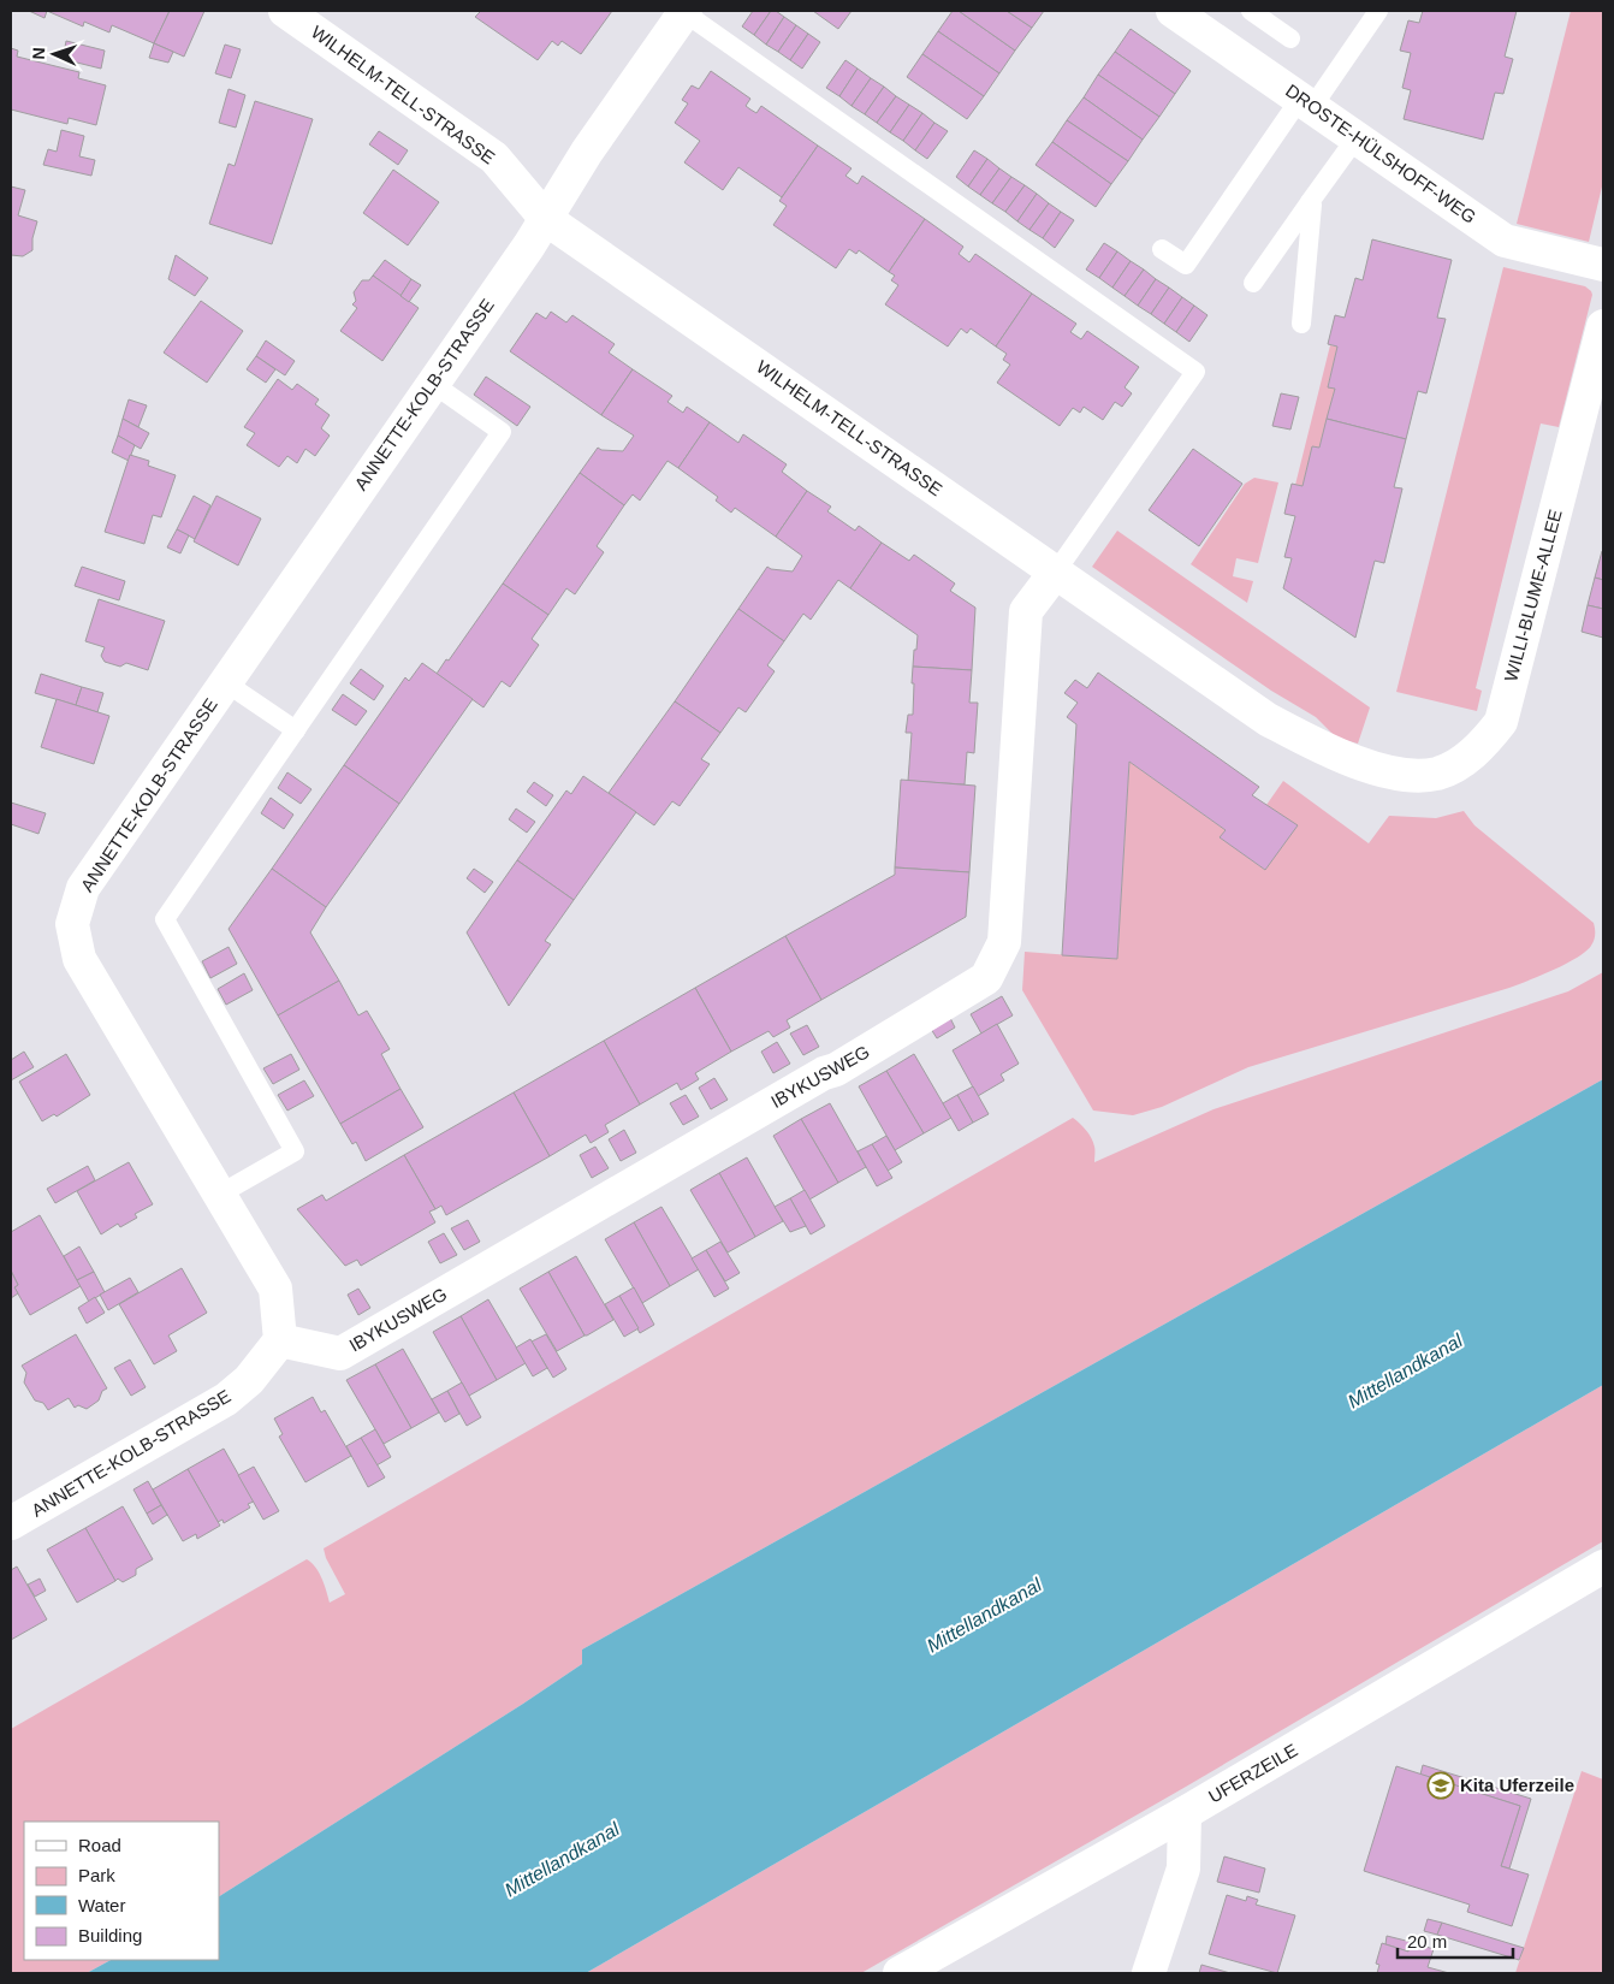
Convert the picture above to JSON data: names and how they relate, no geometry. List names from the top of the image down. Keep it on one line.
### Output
{"streets":{"street":["WILHELM-TELL-STRASSE","DROSTE-HÜLSHOFF-WEG","ANNETTE-KOLB-STRASSE","WILLI-BLUME-ALLEE","IBYKUSWEG","UFERZEILE"]},"crossings":[["WILHELM-TELL-STRASSE","ANNETTE-KOLB-STRASSE"],["WILHELM-TELL-STRASSE","WILLI-BLUME-ALLEE"],["WILHELM-TELL-STRASSE","IBYKUSWEG"],["ANNETTE-KOLB-STRASSE","IBYKUSWEG"]],"water":["Mittellandkanal"],"places":{"school or university":["Kita Uferzeile"]},"legend":["Road","Park","Water","Building"],"scale_bar":"20 m","north":"left"}
